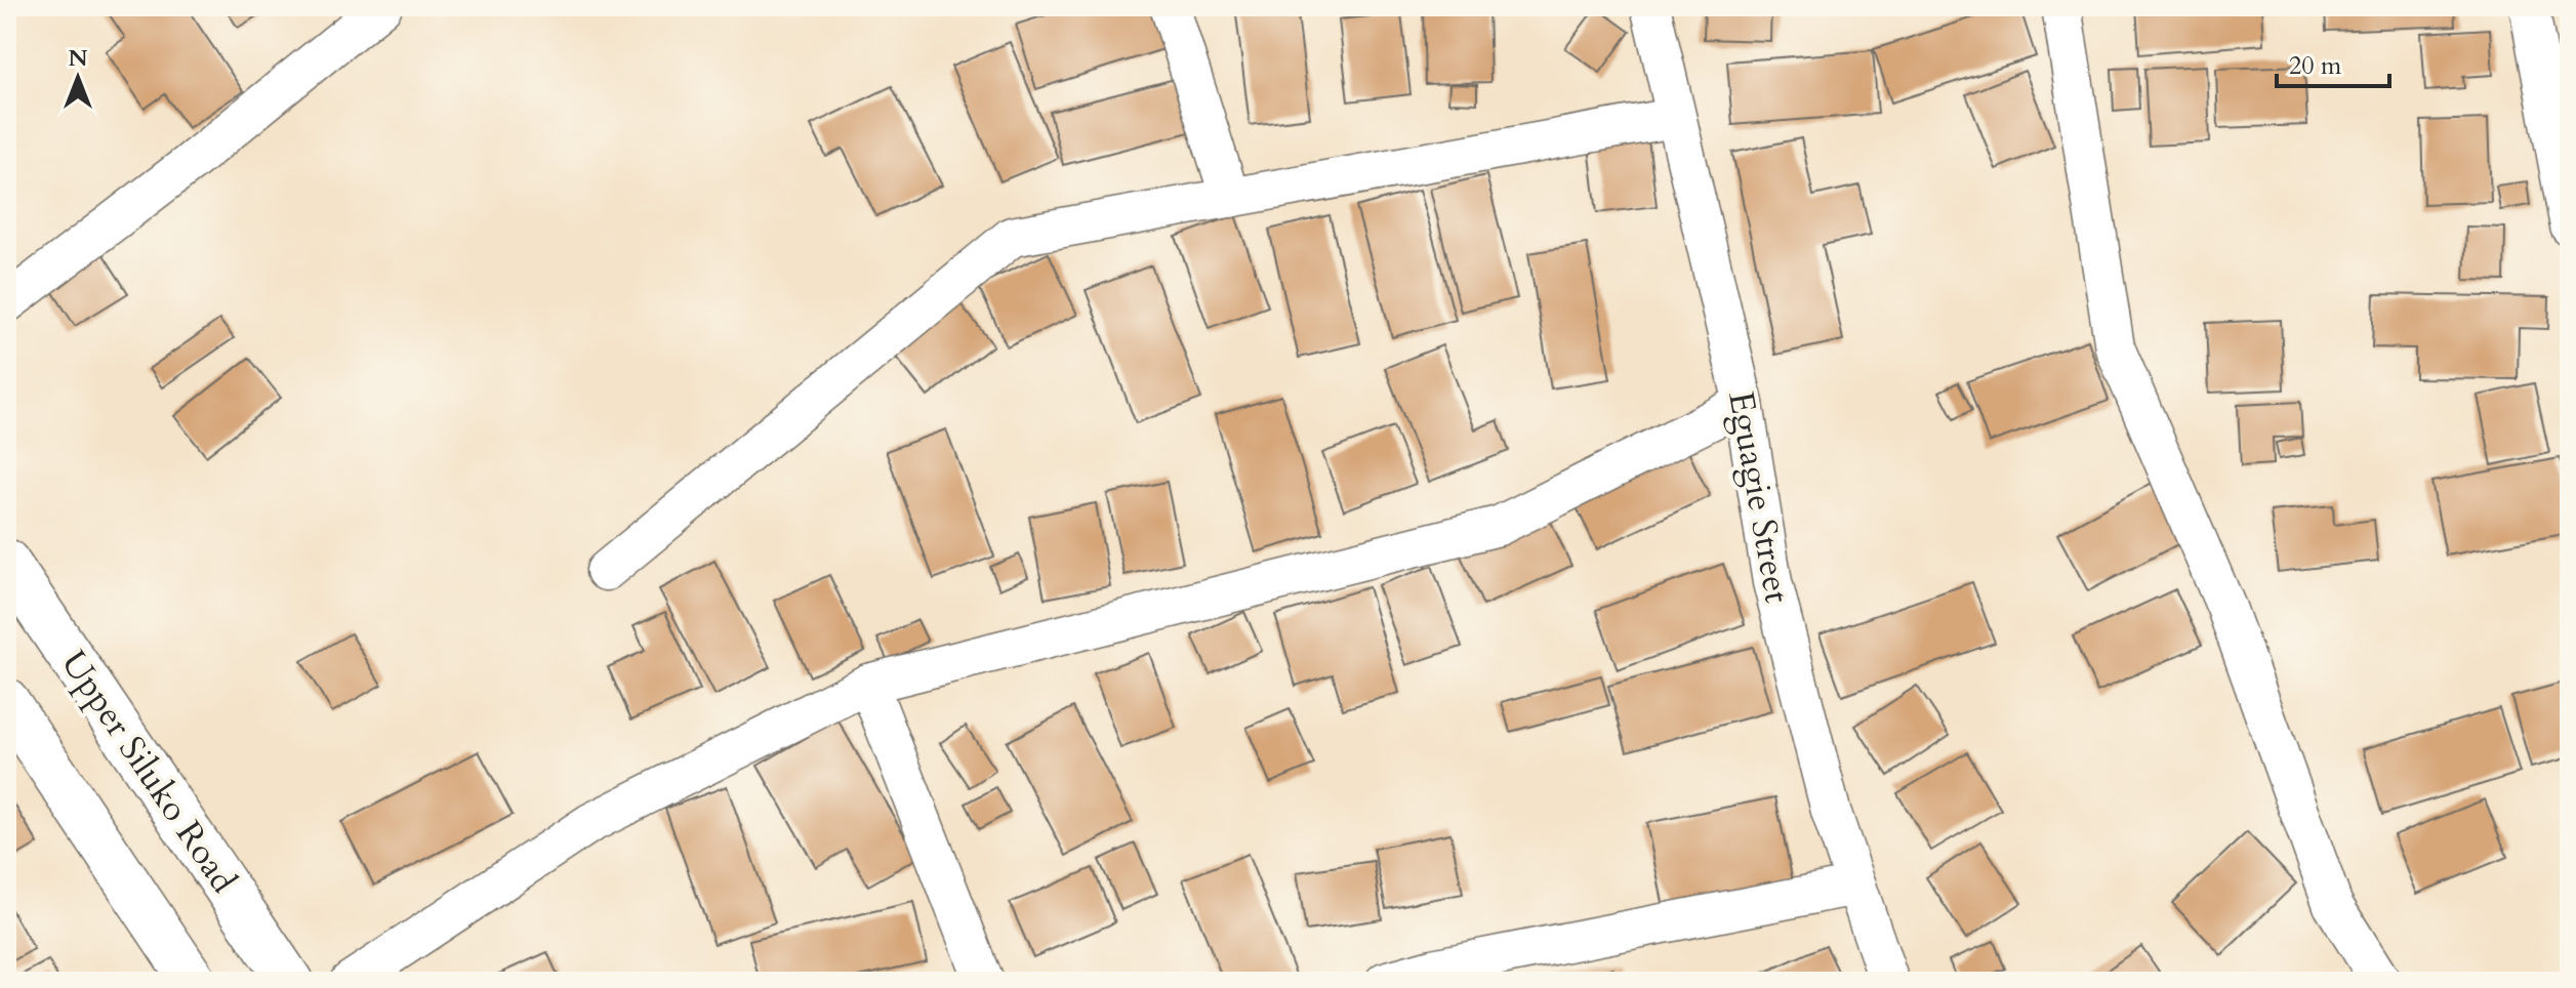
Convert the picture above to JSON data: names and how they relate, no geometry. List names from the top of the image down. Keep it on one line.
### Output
{"streets":{"main road":["Upper Siluko Road"],"street":["Eguagie Street"]},"scale_bar":"20 m","north":"top"}
